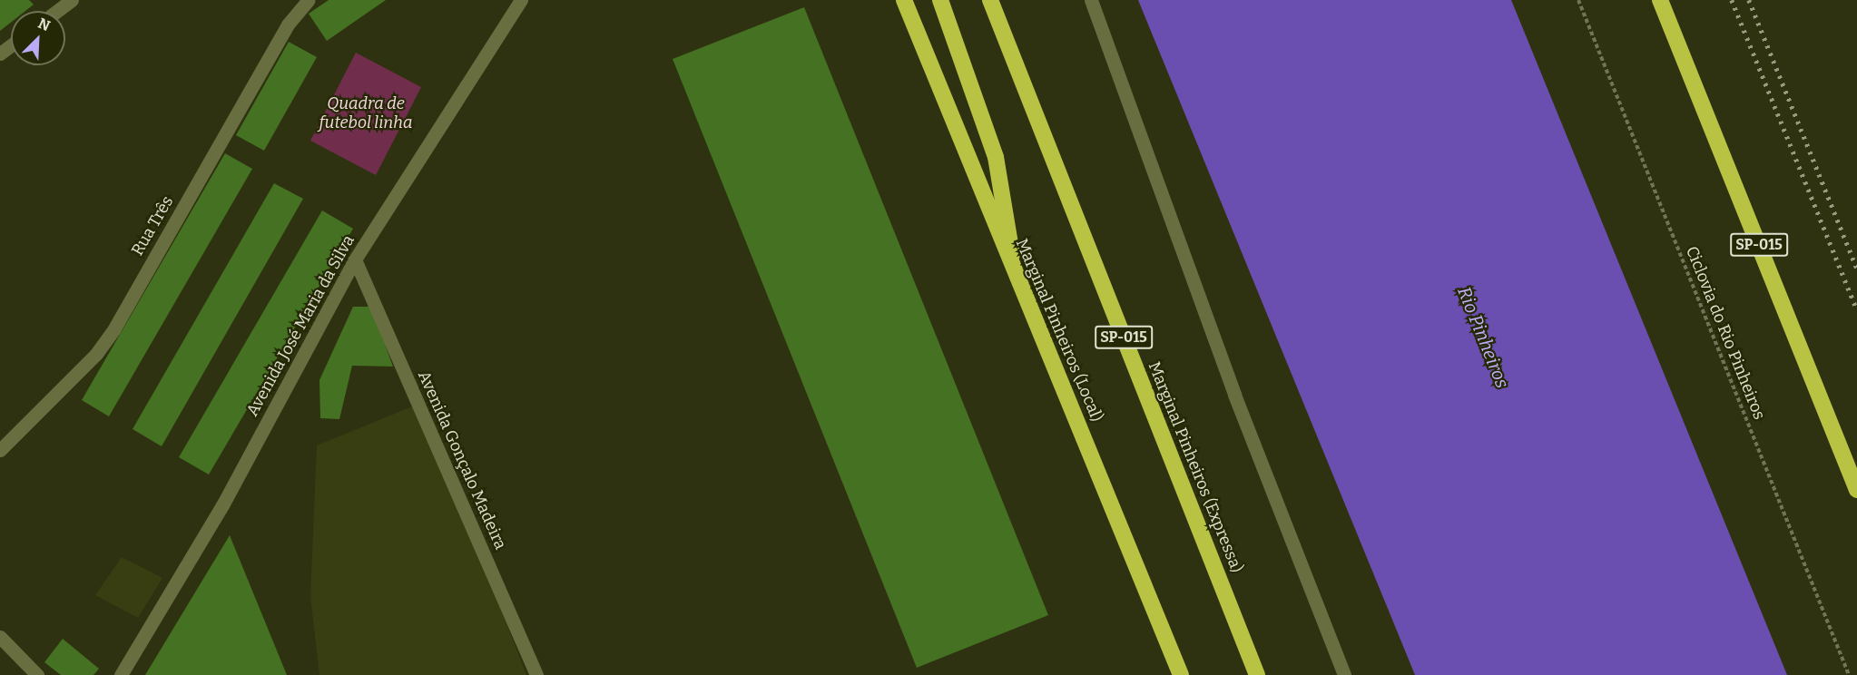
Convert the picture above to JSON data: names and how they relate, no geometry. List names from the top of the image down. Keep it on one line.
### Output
{"streets":{"highway":["SP-015","Marginal Pinheiros (Local)","Marginal Pinheiros (Expressa)"],"street":["Rua Três","Avenida José Maria da Silva","Avenida Gonçalo Madeira"],"path":["Ciclovia do Rio Pinheiros"]},"crossings":[["Avenida José Maria da Silva","Avenida Gonçalo Madeira"]],"water":["Rio Pinheiros"],"parks":["Quadra de futebol linha"],"north":"top right"}
